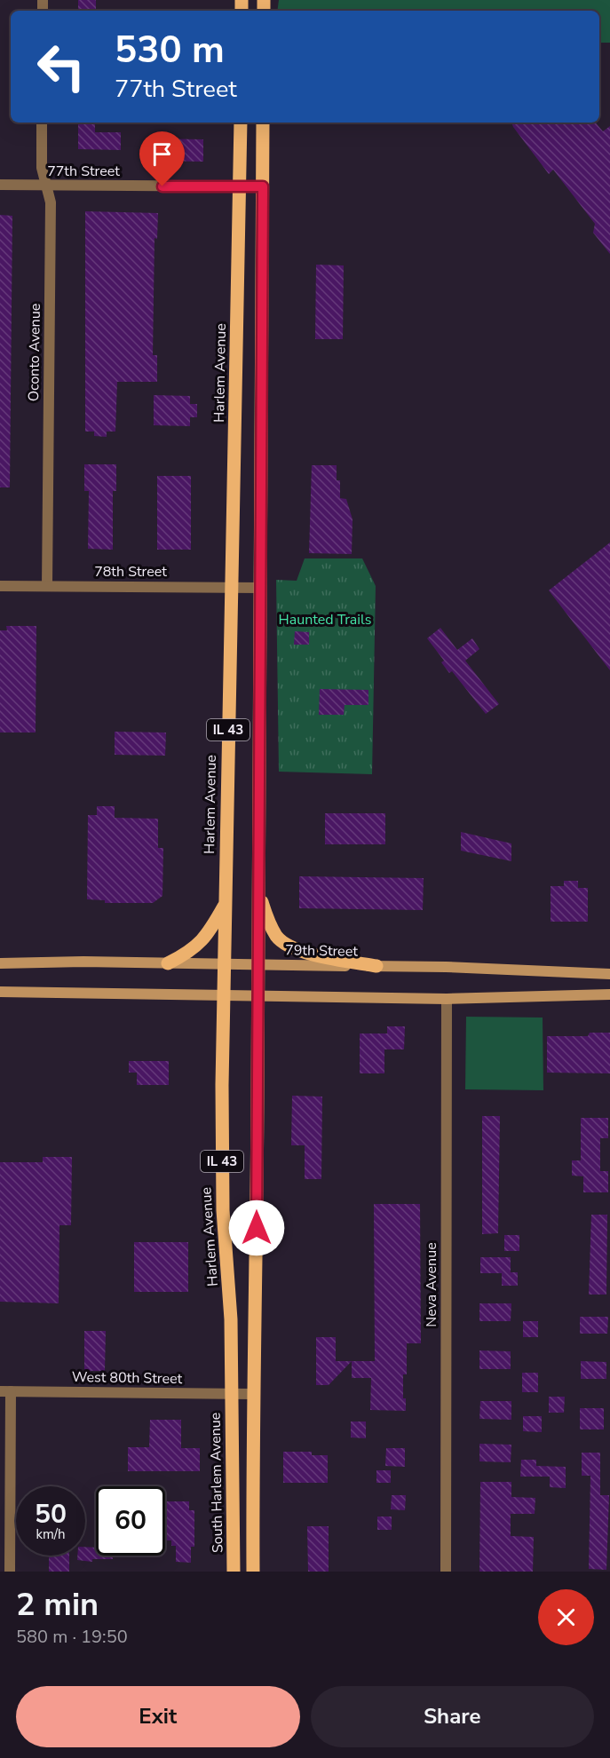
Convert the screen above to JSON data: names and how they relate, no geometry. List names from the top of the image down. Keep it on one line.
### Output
{"streets":{"main road":["Harlem Avenue","IL 43","79th Street","South Harlem Avenue"],"street":["77th Street","Oconto Avenue","78th Street","Neva Avenue","West 80th Street"]},"crossings":[["77th Street","Oconto Avenue"],["77th Street","Harlem Avenue"],["77th Street","IL 43"],["Oconto Avenue","78th Street"],["Harlem Avenue","78th Street"],["Harlem Avenue","79th Street"],["Harlem Avenue","West 80th Street"],["Harlem Avenue","South Harlem Avenue"],["78th Street","IL 43"],["IL 43","79th Street"],["IL 43","West 80th Street"],["West 80th Street","South Harlem Avenue"]],"parks":["Haunted Trails"],"page":{"turn":["530 m","77th Street"],"speed":"50 km/h","limit":"60","heading":["2 min","580 m · 19:50"],"buttons":["Exit","Share"]}}
